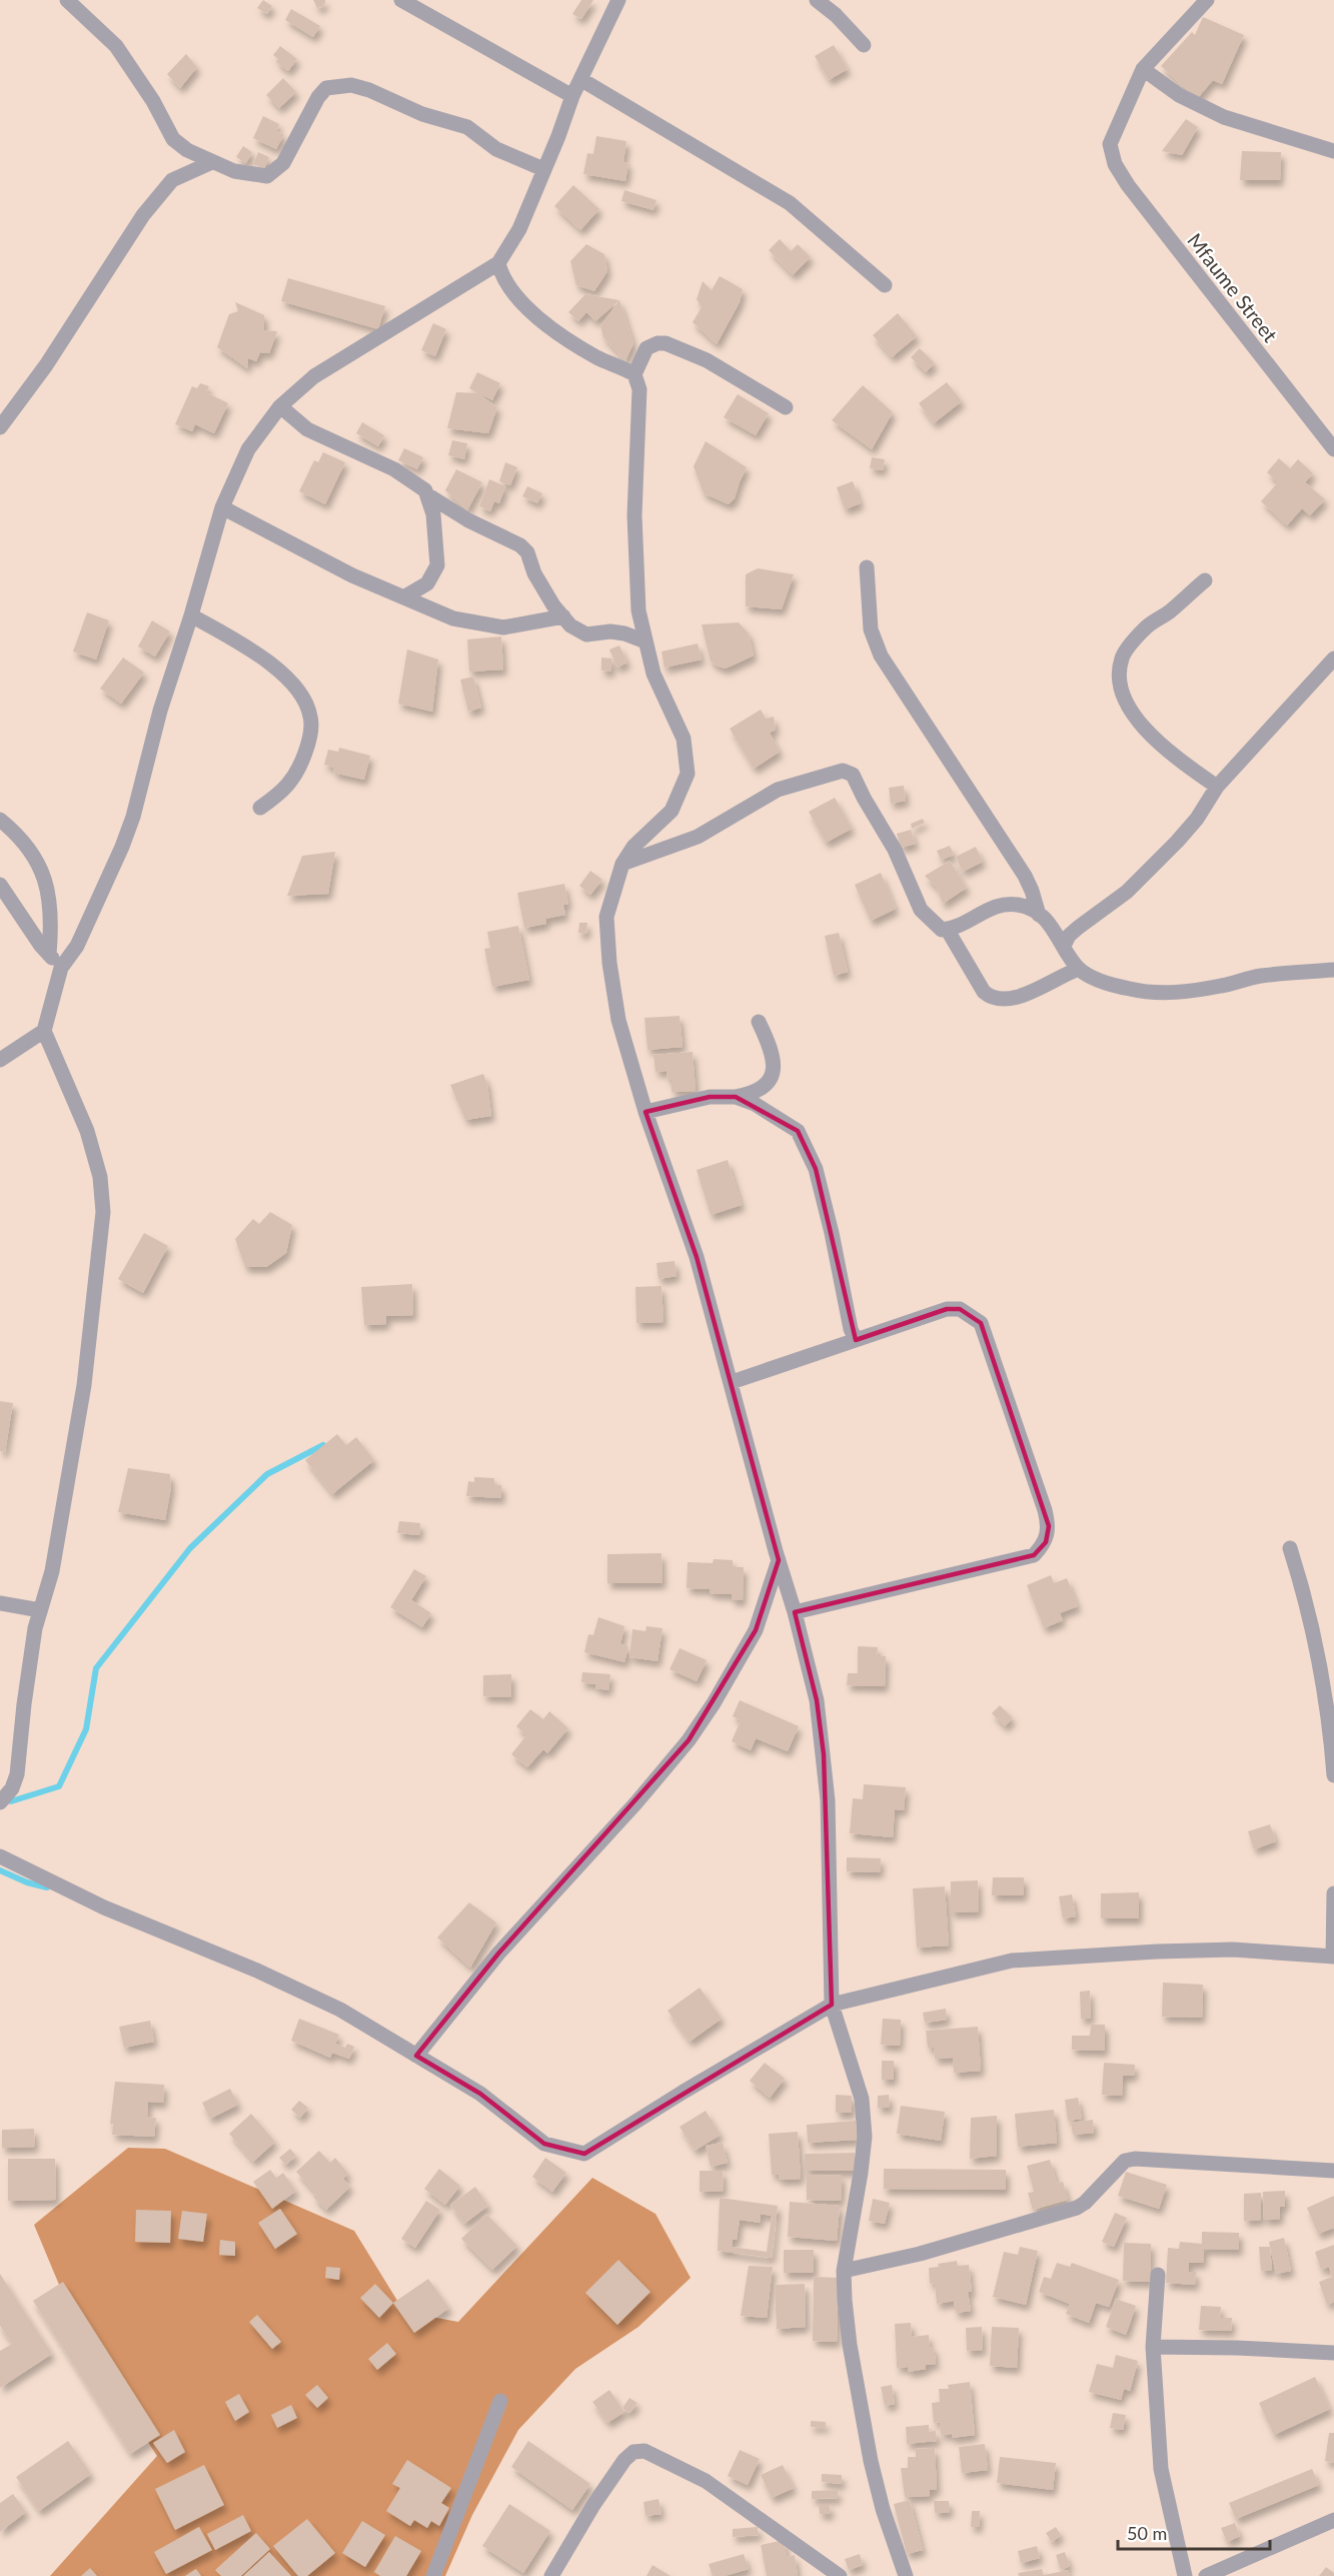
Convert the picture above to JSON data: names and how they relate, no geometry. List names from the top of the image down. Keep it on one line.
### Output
{"streets":{"street":["Mfaume Street"]},"scale_bar":"50 m"}
